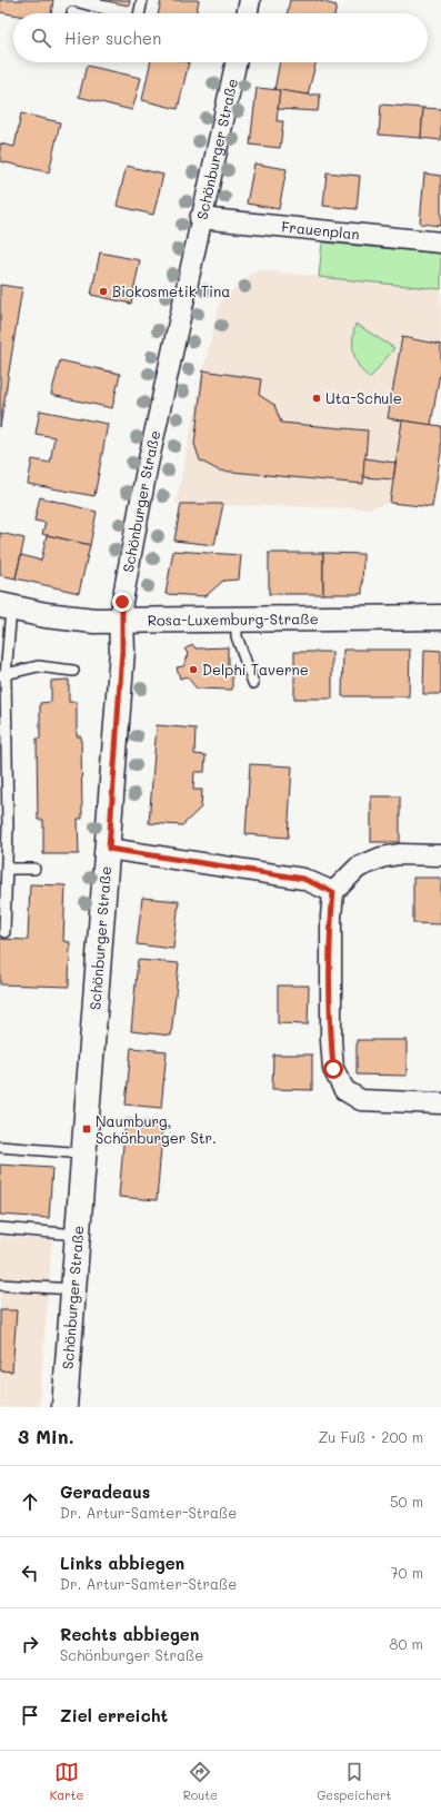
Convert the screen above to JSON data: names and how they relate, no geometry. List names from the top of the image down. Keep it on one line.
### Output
{"streets":{"main road":["Schönburger Straße","Rosa-Luxemburg-Straße"],"street":["Frauenplan"]},"crossings":[["Schönburger Straße","Frauenplan"],["Schönburger Straße","Rosa-Luxemburg-Straße"]],"places":{"other":["Biokosmetik Tina","Uta-Schule","Delphi Taverne"],"transit":["Naumburg, Schönburger Str."]},"page":{"search":"Hier suchen","heading":["3 Min.","Zu Fuß · 200 m"],"list":[["Geradeaus","Dr. Artur-Samter-Straße","50 m"],["Links abbiegen","Dr. Artur-Samter-Straße","70 m"],["Rechts abbiegen","Schönburger Straße","80 m"],"Ziel erreicht"],"nav":["Karte","Route","Gespeichert"]}}
